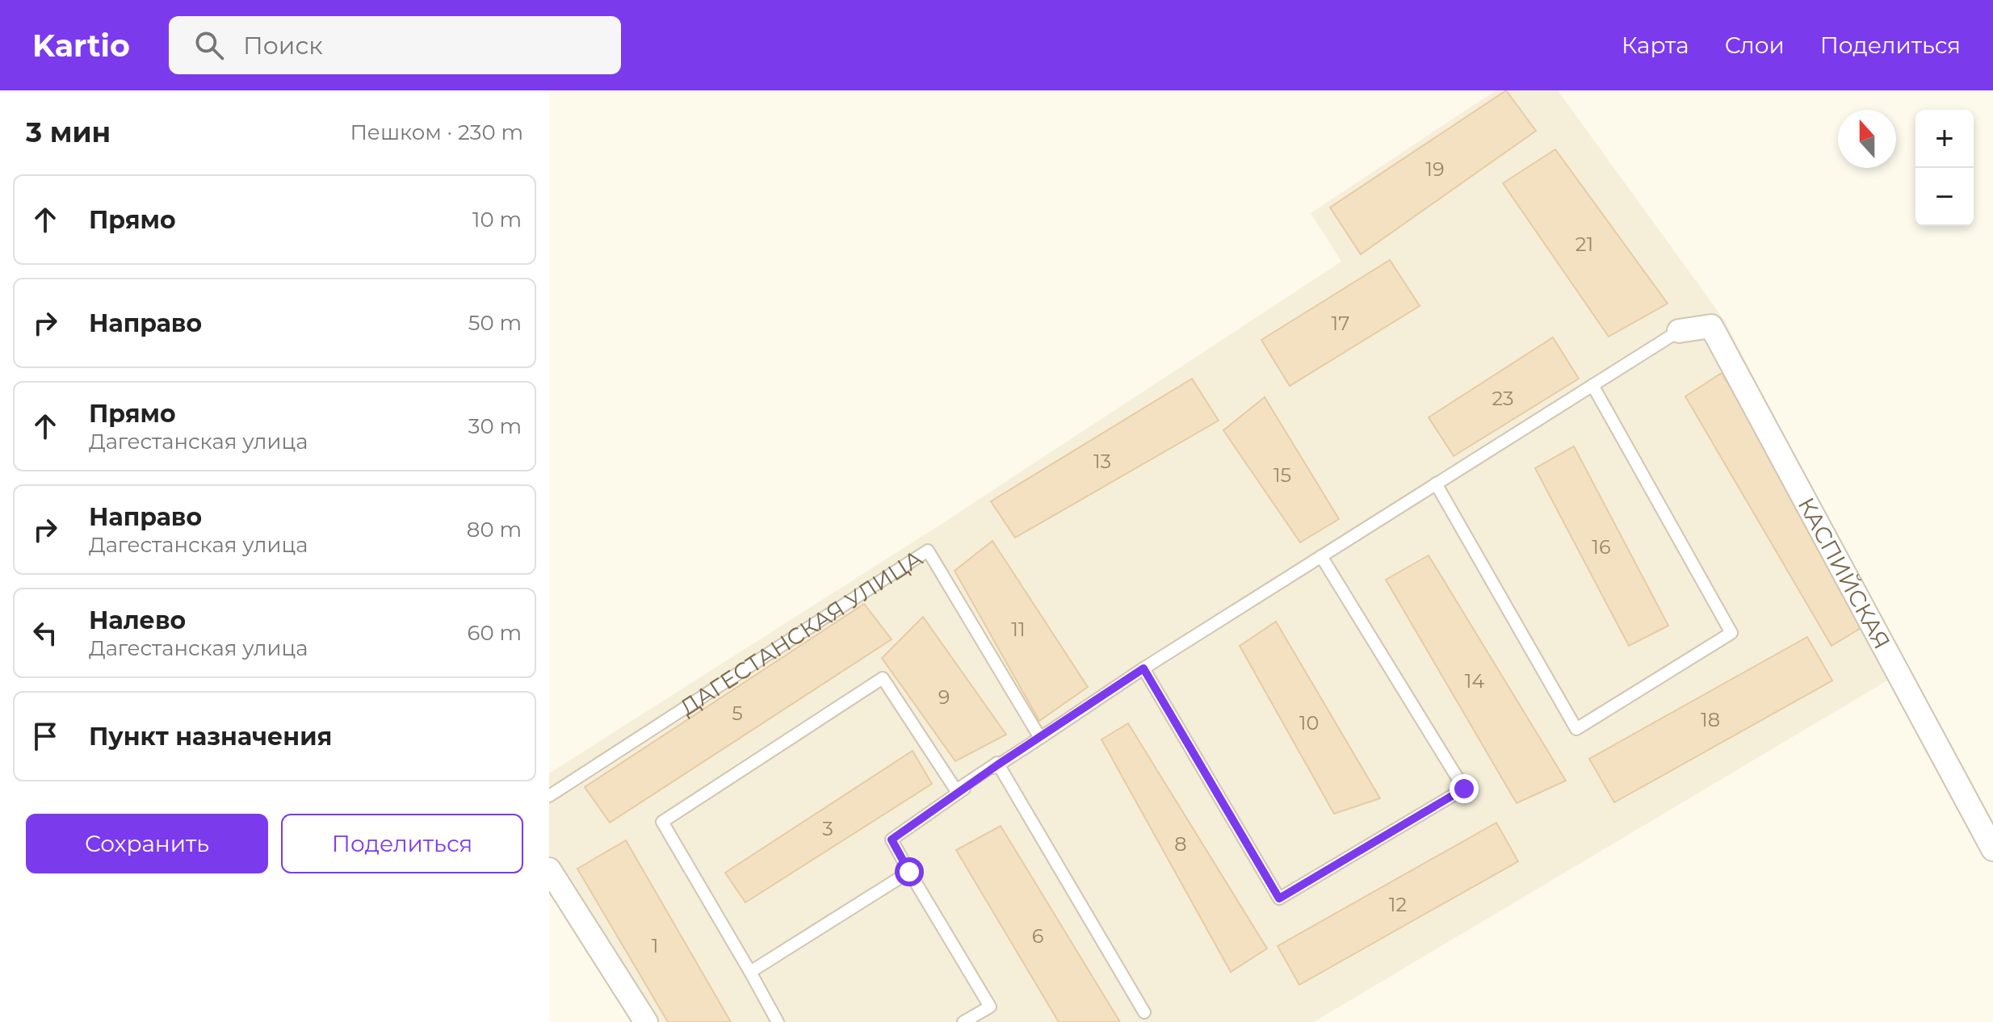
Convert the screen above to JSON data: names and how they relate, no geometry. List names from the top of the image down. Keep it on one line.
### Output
{"streets":{"street":["КАСПИЙСКАЯ"],"lane":["ДАГЕСТАНСКАЯ УЛИЦА"]},"house_numbers":["19","21","17","23","13","15","16","11","14","9","5","18","10","3","8","12","6","1"],"north":"top","page":{"header":"Kartio","search":"Поиск","nav":["Карта","Слои","Поделиться"],"heading":["3 мин","Пешком · 230 m"],"map_buttons":["+","−"],"list":[["Прямо","10 m"],["Направо","50 m"],["Прямо","Дагестанская улица","30 m"],["Направо","Дагестанская улица","80 m"],["Налево","Дагестанская улица","60 m"],"Пункт назначения"],"buttons":["Сохранить","Поделиться"]}}
